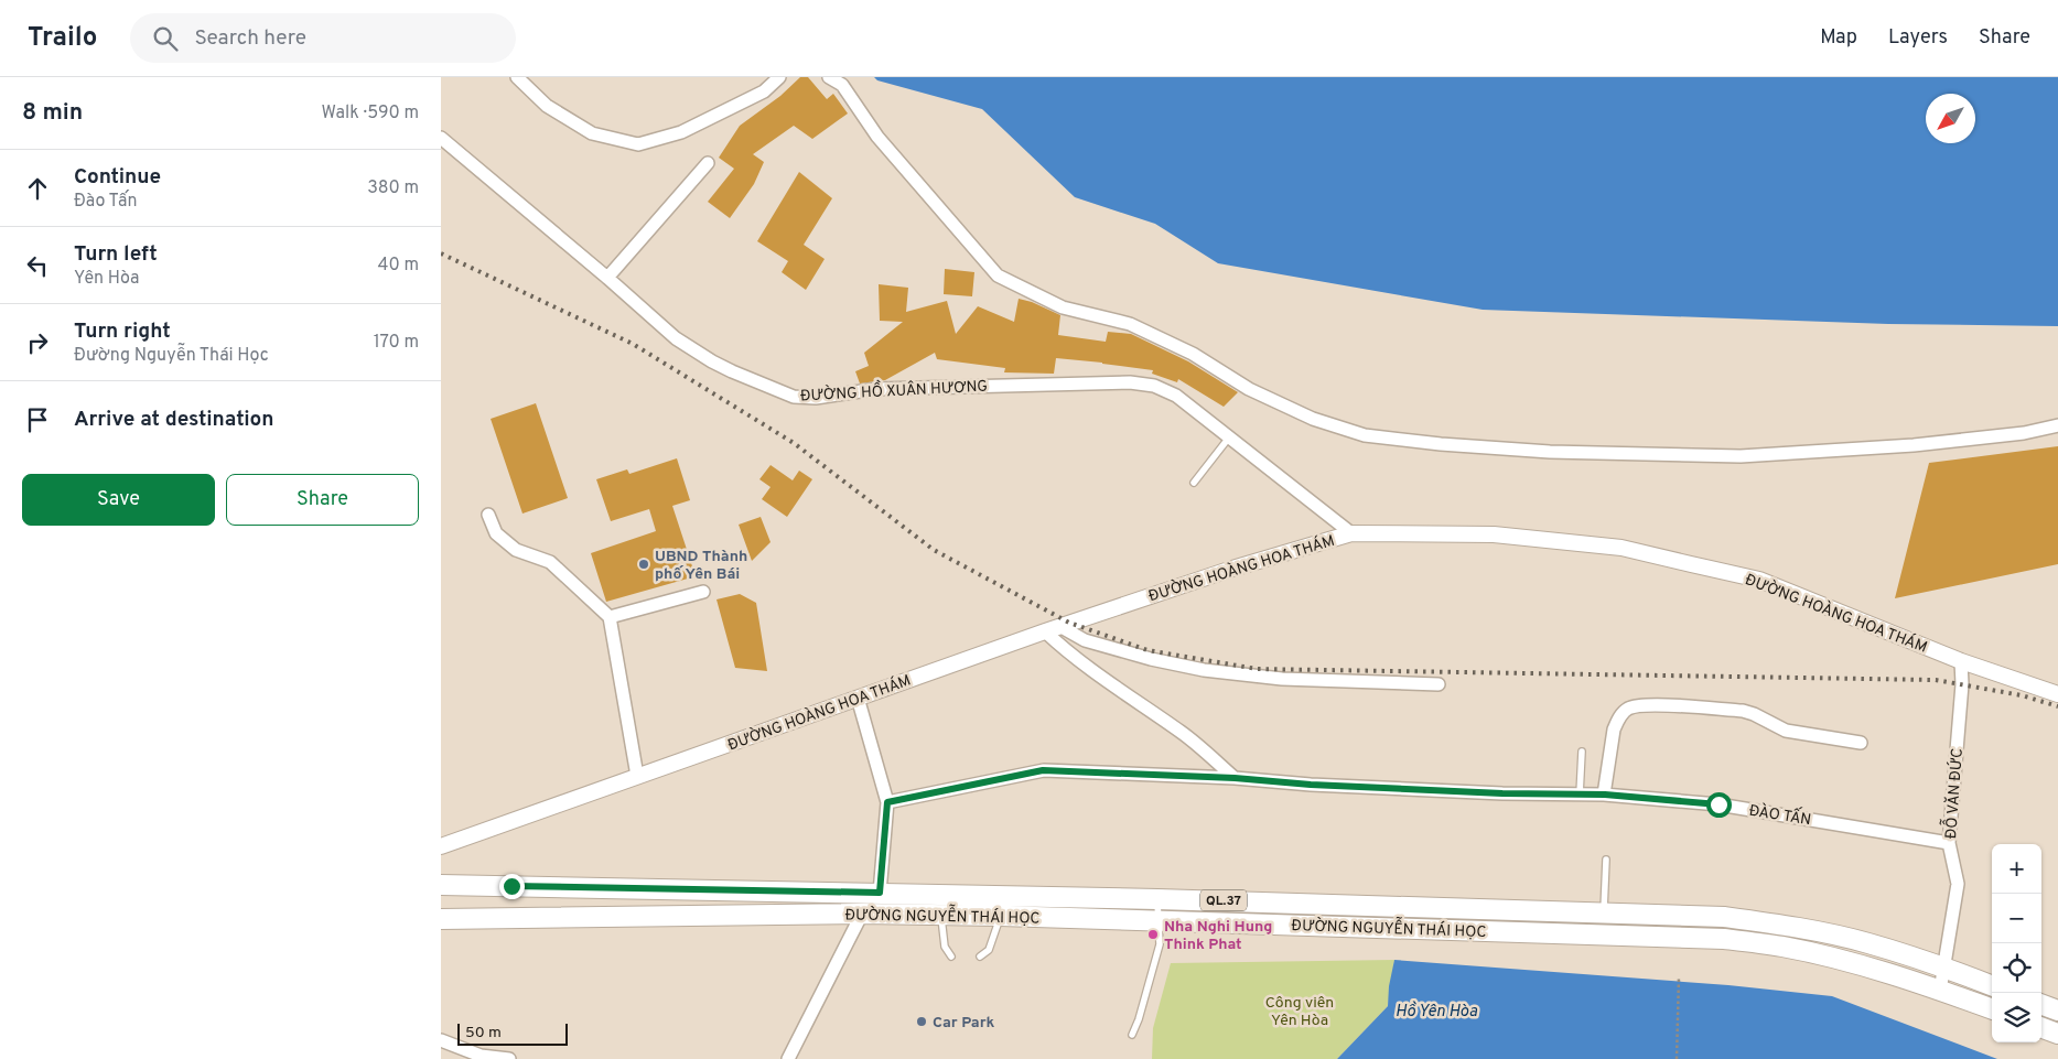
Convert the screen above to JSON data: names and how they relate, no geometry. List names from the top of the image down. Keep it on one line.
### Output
{"streets":{"main road":["QL.37","ĐƯỜNG NGUYỄN THÁI HỌC"],"street":["ĐƯỜNG HỒ XUÂN HƯƠNG","ĐƯỜNG HOÀNG HOA THÁM","ĐỖ VĂN ĐỨC","ĐÀO TẤN"]},"crossings":[["ĐƯỜNG HỒ XUÂN HƯƠNG","ĐƯỜNG HOÀNG HOA THÁM"],["ĐƯỜNG HOÀNG HOA THÁM","ĐỖ VĂN ĐỨC"],["ĐỖ VĂN ĐỨC","ĐÀO TẤN"],["ĐỖ VĂN ĐỨC","ĐƯỜNG NGUYỄN THÁI HỌC"]],"water":["Hồ Yên Hòa"],"parks":["Công viên Yên Hòa"],"places":["UBND Thành phố Yên Bái","Nha Nghi Hung Think Phat","Car Park"],"scale_bar":"50 m","north":"bottom left","page":{"header":"Trailo","search":"Search here","nav":["Map","Layers","Share"],"heading":["8 min","Walk · 590 m"],"list":[["Continue","Đào Tấn","380 m"],["Turn left","Yên Hòa","40 m"],["Turn right","Đường Nguyễn Thái Học","170 m"],"Arrive at destination"],"buttons":["Save","Share"],"map_buttons":["+","−"],"scale":"50 m"}}
